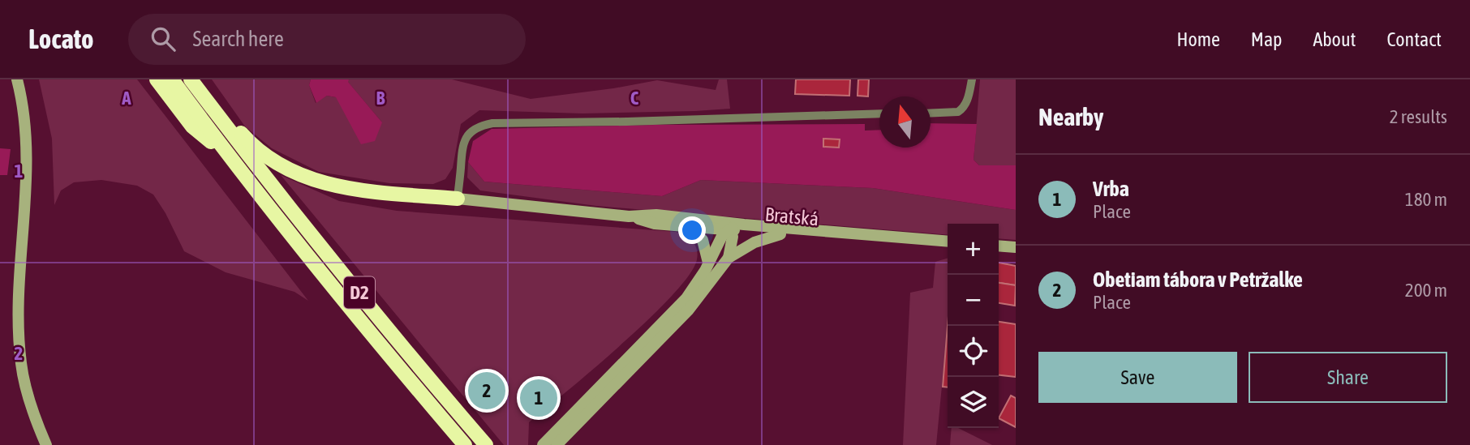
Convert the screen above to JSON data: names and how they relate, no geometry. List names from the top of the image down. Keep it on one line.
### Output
{"streets":{"highway":["D2"],"main road":["Bratská"]},"north":"top","page":{"header":"Locato","search":"Search here","nav":["Home","Map","About","Contact"],"heading":["Nearby","2 results"],"list":[{"mark":"1","name":"Vrba","note":"Place","value":"180 m"},{"mark":"2","name":"Obetiam tábora v Petržalke","note":"Place","value":"200 m"}],"map_buttons":["+","−"],"buttons":["Save","Share"],"pins":["2","1"]},"grid":{"columns":["A","B","C"],"rows":["1","2"]}}
